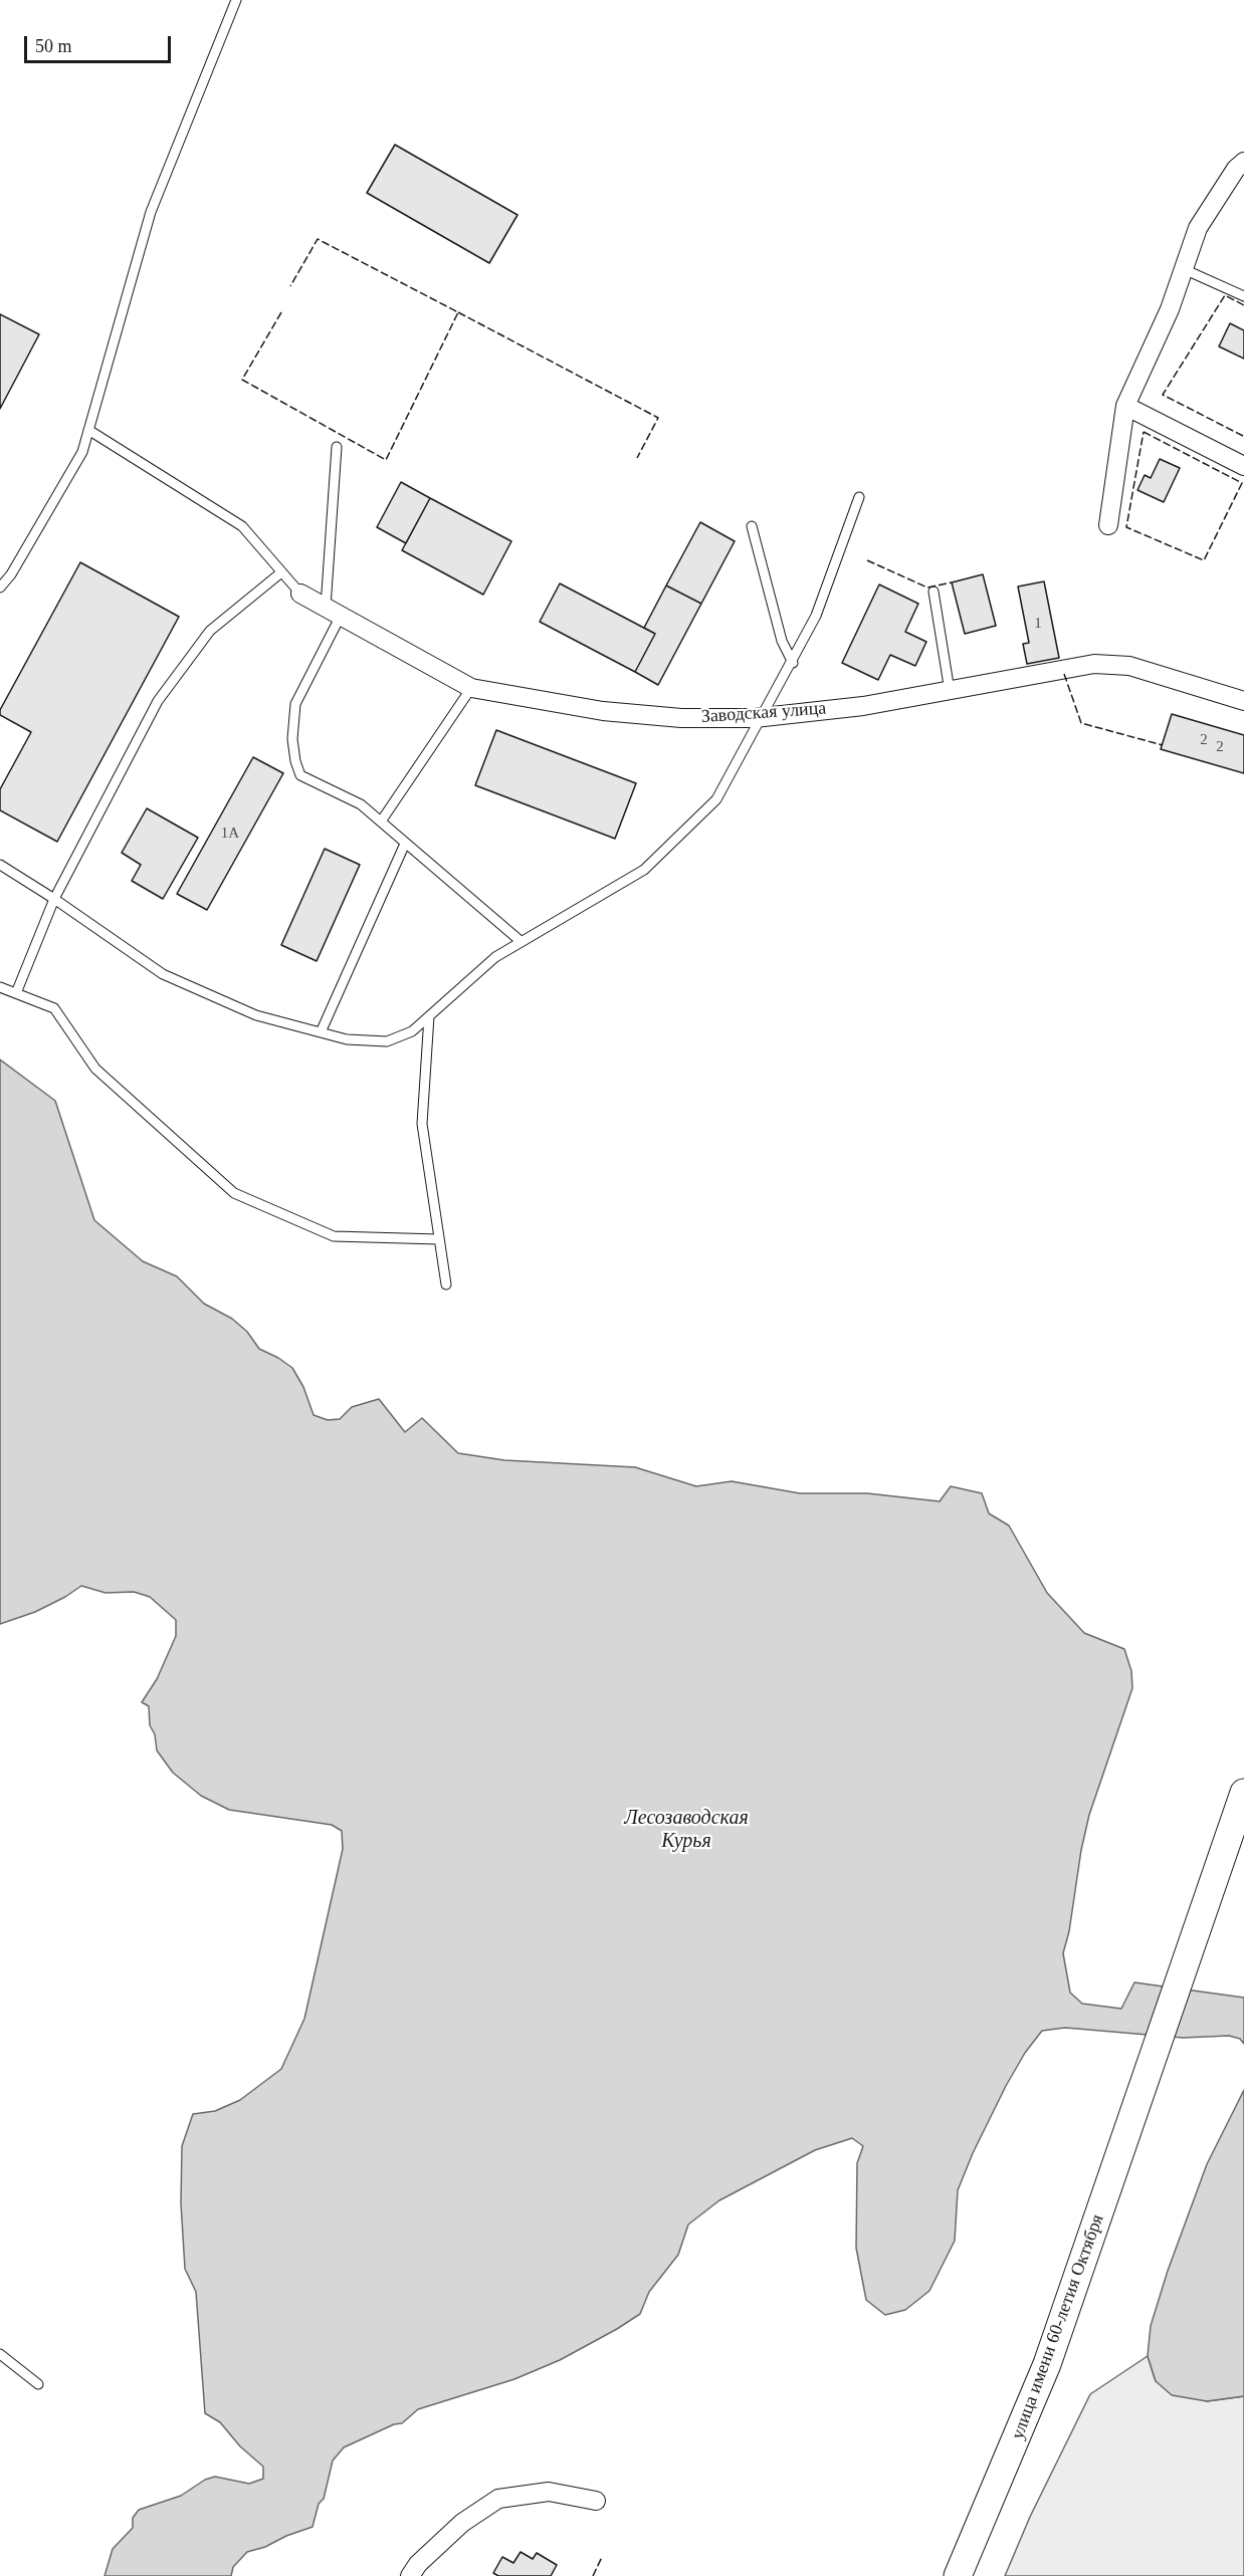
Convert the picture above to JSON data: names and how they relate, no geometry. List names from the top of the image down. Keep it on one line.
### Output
{"streets":{"main road":["улица имени 60-летия Октября"],"street":["Заводская улица"]},"water":["Лесозаводская Курья"],"house_numbers":["1","2","2","1А"],"scale_bar":"50 m"}
